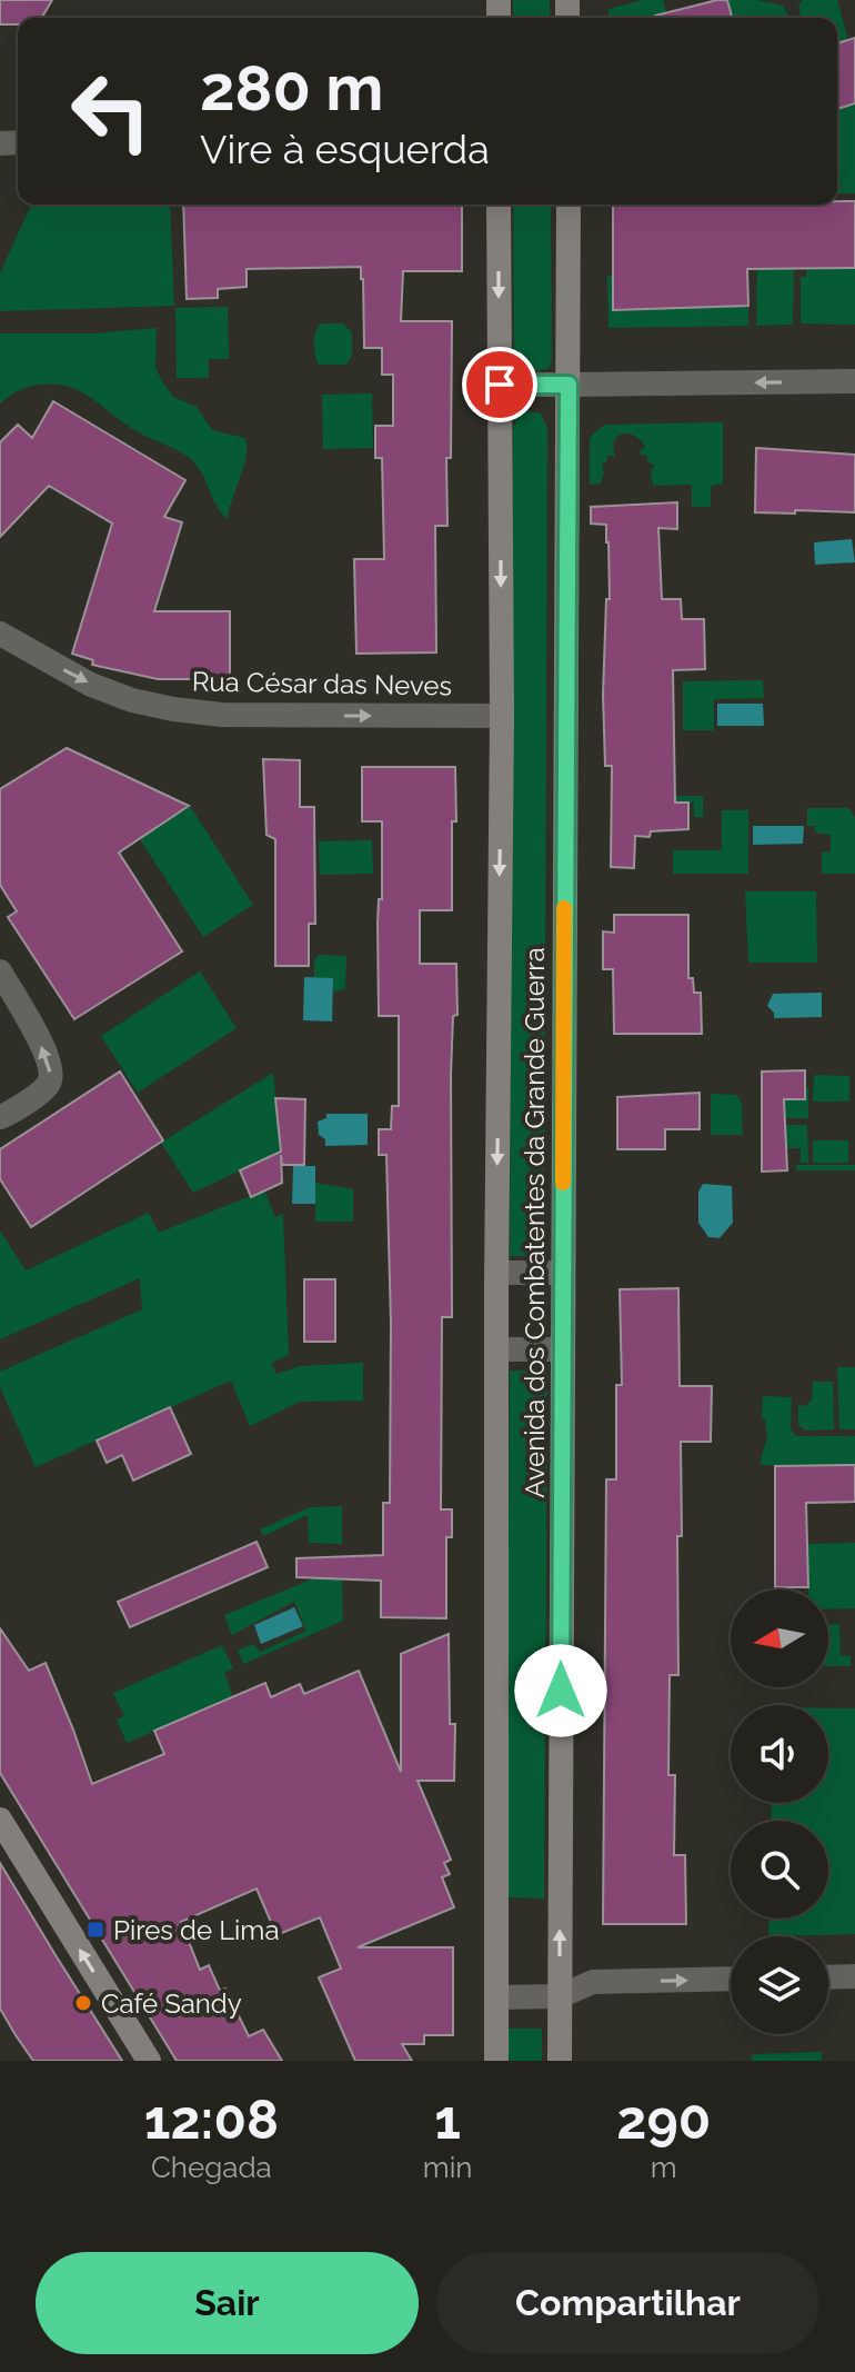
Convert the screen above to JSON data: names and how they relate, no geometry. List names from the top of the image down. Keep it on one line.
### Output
{"streets":{"main road":["Avenida dos Combatentes da Grande Guerra"],"street":["Rua César das Neves"]},"crossings":[["Rua César das Neves","Avenida dos Combatentes da Grande Guerra"]],"one_way":["Rua César das Neves"],"places":{"transit":["Pires de Lima"],"other":["Café Sandy"]},"north":"left","page":{"turn":["280 m","Vire à esquerda"],"eta":["12:08","Chegada","1","min","290","m"],"buttons":["Sair","Compartilhar"]}}
